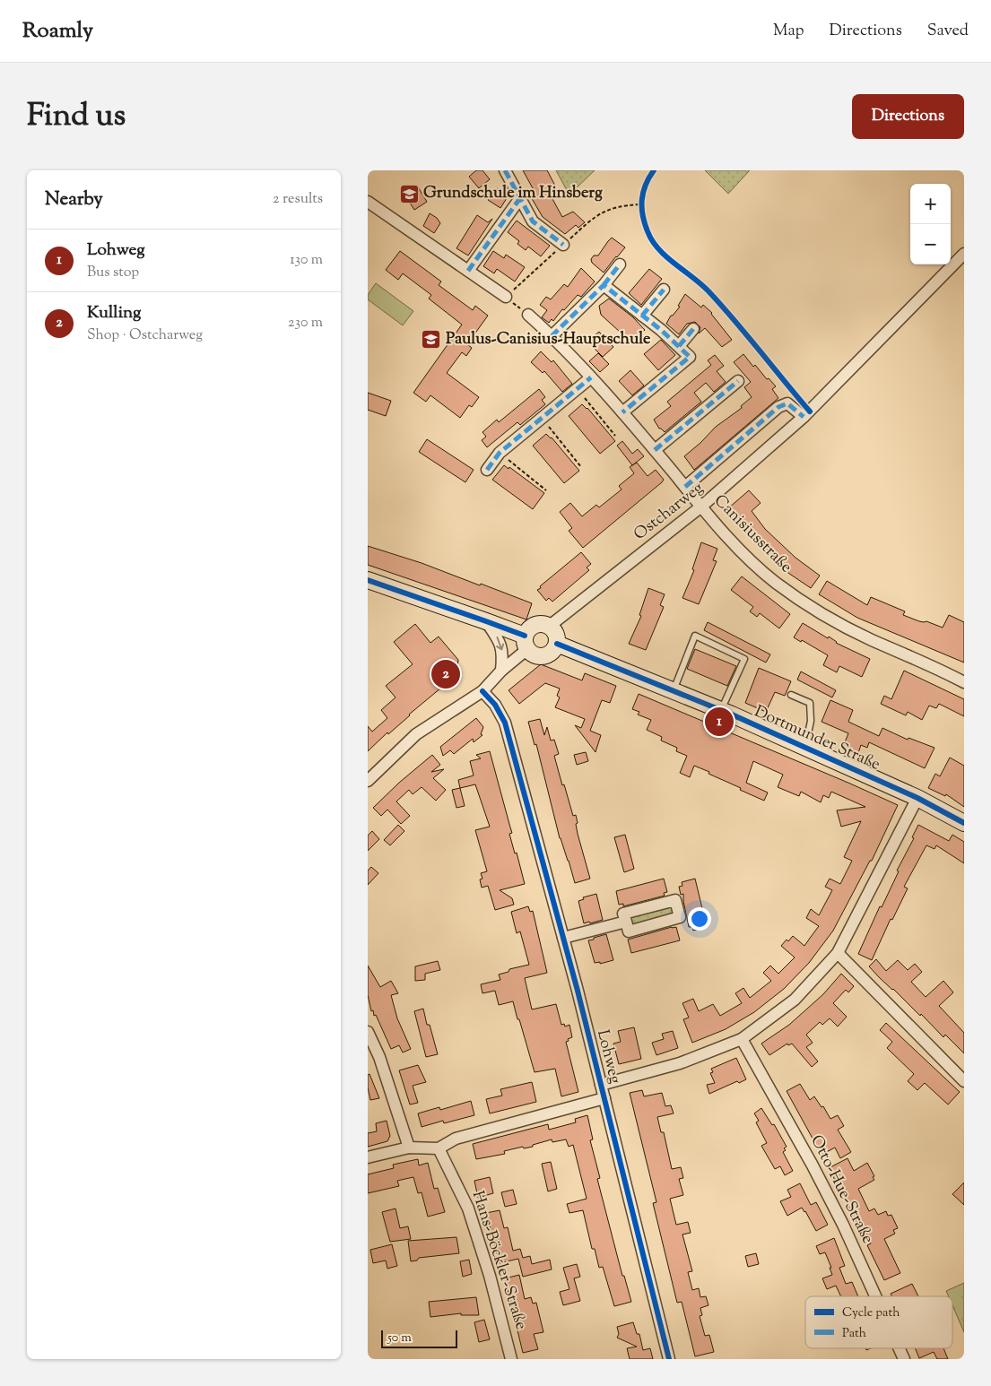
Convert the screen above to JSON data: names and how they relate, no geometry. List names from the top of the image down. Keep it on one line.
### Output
{"streets":{"main road":["Dortmunder Straße"],"street":["Ostcharweg","Canisiusstraße","Lohweg","Otto-Hue-Straße","Hans-Böckler-Straße"]},"crossings":[["Ostcharweg","Canisiusstraße"],["Ostcharweg","Dortmunder Straße"]],"places":{"school or university":["Grundschule im Hinsberg","Paulus-Canisius-Hauptschule"]},"legend":["Cycle path","Path"],"scale_bar":"50 m","page":{"header":"Roamly","nav":["Map","Directions","Saved"],"title":"Find us","buttons":"Directions","heading":["Nearby","2 results"],"map_buttons":["+","−"],"list":[{"mark":"1","name":"Lohweg","note":"Bus stop","value":"130 m"},{"mark":"2","name":"Kulling","note":"Shop · Ostcharweg","value":"230 m"}],"pins":["2","1"],"scale":"50 m"}}
